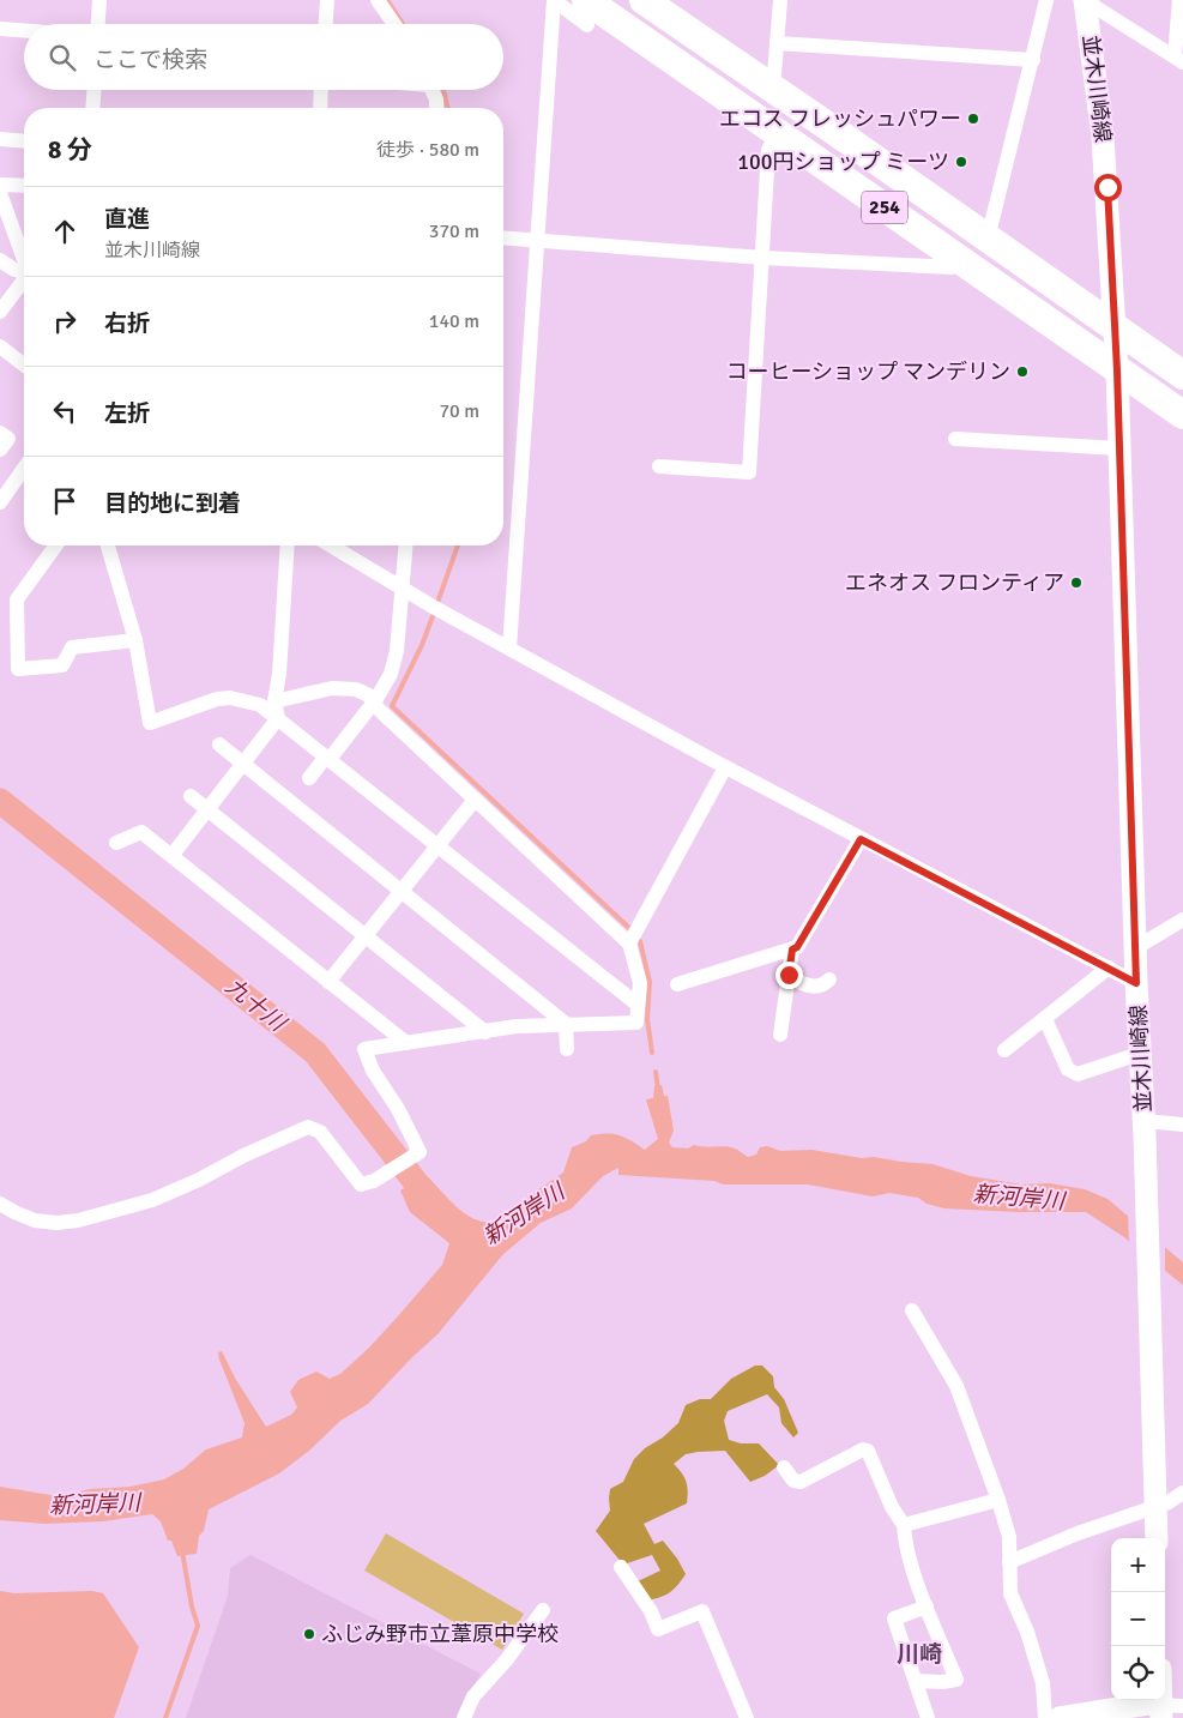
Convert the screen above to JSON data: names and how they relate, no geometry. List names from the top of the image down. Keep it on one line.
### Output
{"streets":{"highway":["254"],"main road":["並木川崎線"]},"crossings":[["並木川崎線","254"]],"districts":["川崎"],"water":["九十川","新河岸川"],"places":["エコス フレッシュパワー","100円ショップ ミーツ","コーヒーショップ マンデリン","エネオス フロンティア","ふじみ野市立葦原中学校"],"page":{"search":"ここで検索","heading":["8 分","徒歩 · 580 m"],"list":[["直進","並木川崎線","370 m"],["右折","140 m"],["左折","70 m"],"目的地に到着"],"map_buttons":["+","−"]}}
